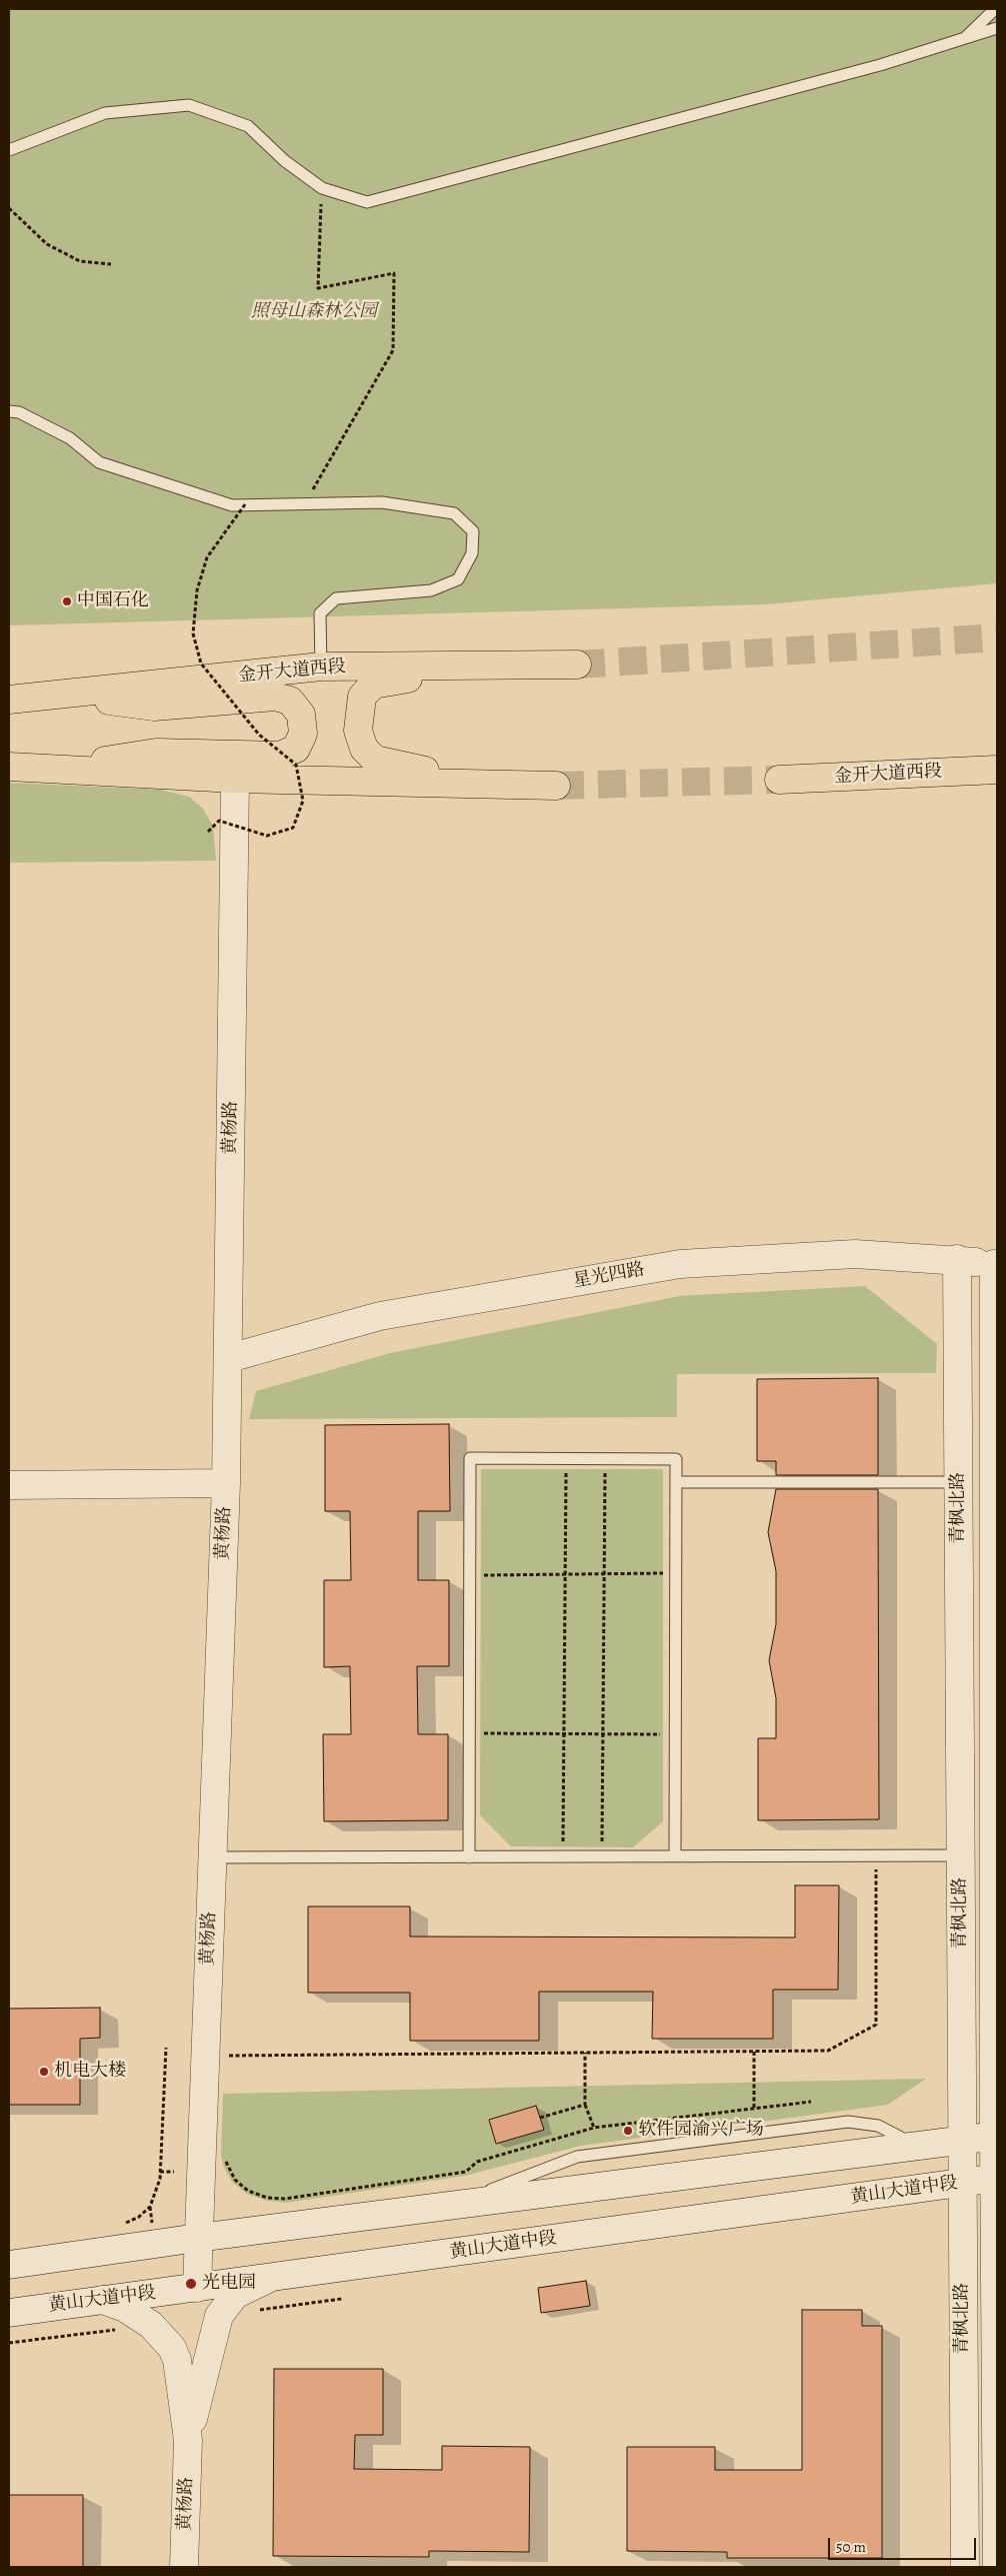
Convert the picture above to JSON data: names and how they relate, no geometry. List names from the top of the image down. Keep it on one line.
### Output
{"streets":{"main road":["金开大道西段"],"street":["黄杨路","星光四路","青枫北路","黄山大道中段"]},"crossings":[["黄杨路","星光四路"],["黄杨路","黄山大道中段"],["星光四路","青枫北路"],["青枫北路","黄山大道中段"]],"parks":["照母山森林公园"],"places":["中国石化","机电大楼","软件园渝兴广场","光电园"],"scale_bar":"50 m"}
